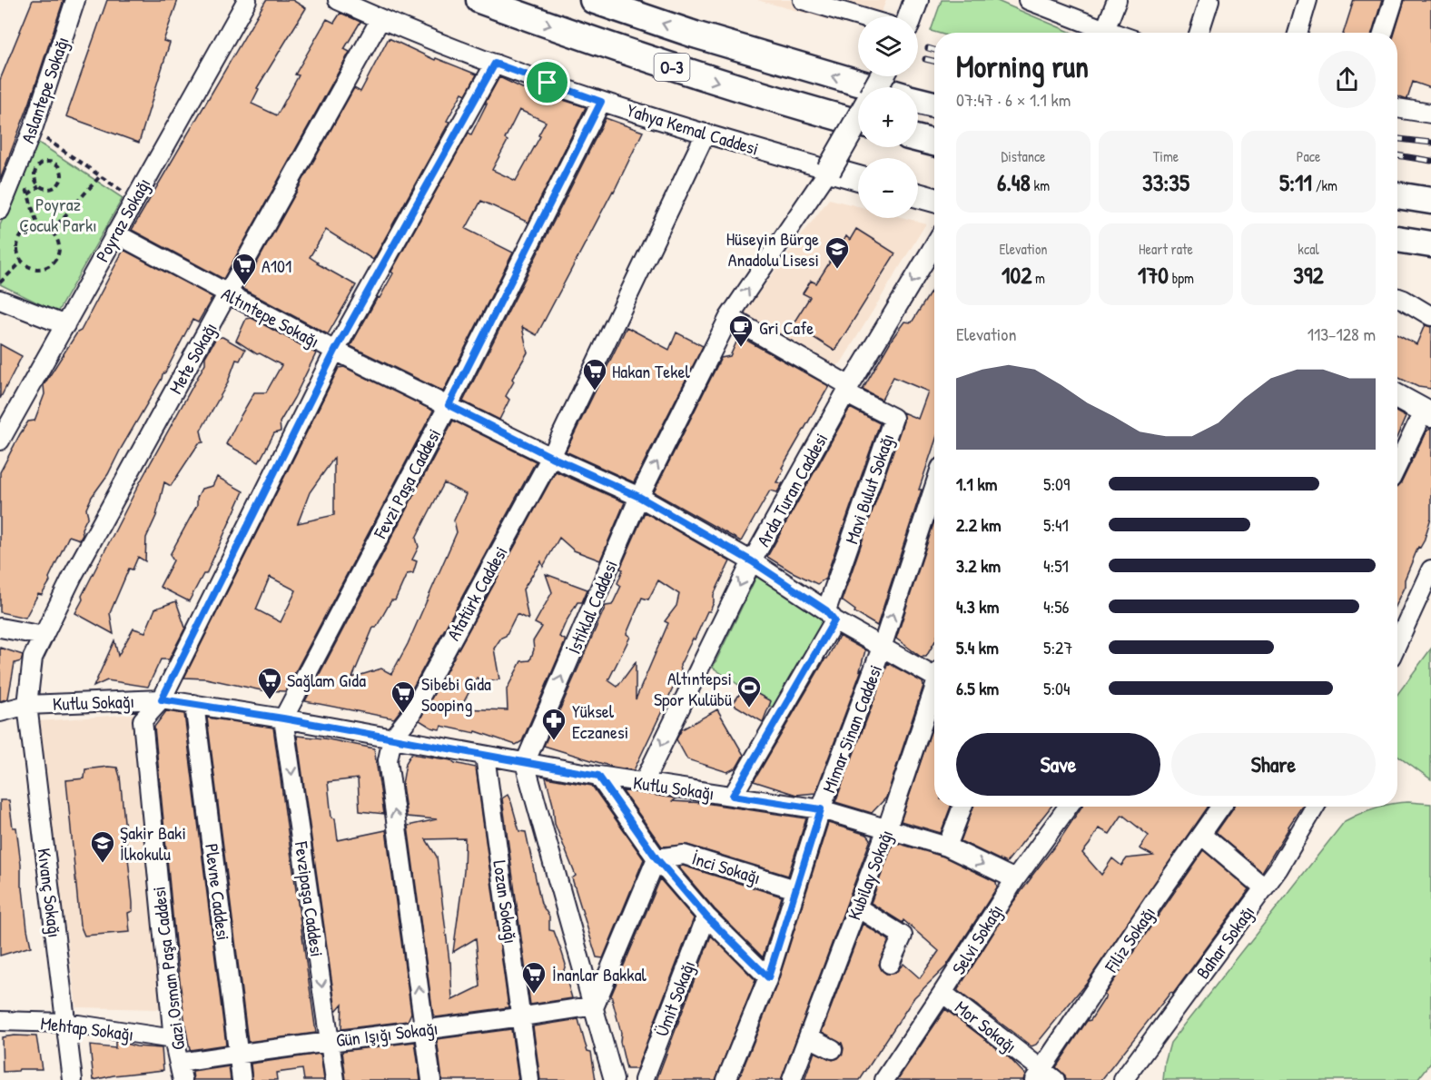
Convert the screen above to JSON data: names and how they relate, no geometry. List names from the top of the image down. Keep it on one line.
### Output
{"streets":{"highway":["O-3"],"main road":["Yahya Kemal Caddesi"],"street":["Aslantepe Sokağı","Poyraz Sokağı","Altıntepe Sokağı","Mete Sokağı","Fevzi Paşa Caddesi","Mavi Bulut Sokağı","Arda Turan Caddesi","Atatürk Caddesi","İstiklal Caddesi","Kutlu Sokağı","Mimar Sinan Caddesi","İnci Sokağı","Kubilay Sokağı","Plevne Caddesi","Kıvanç Sokağı","Fevzipaşa Caddesi","Lozan Sokağı","Selvi Sokağı","Filiz Sokağı","Bahar Sokağı","Gazi Osman Paşa Caddesi","Ümit Sokağı","Mor Sokağı","Mehtap Sokağı","Gün Işığı Sokağı"]},"crossings":[["Yahya Kemal Caddesi","Mete Sokağı"],["Yahya Kemal Caddesi","Fevzi Paşa Caddesi"],["Yahya Kemal Caddesi","Atatürk Caddesi"],["Yahya Kemal Caddesi","İstiklal Caddesi"],["Yahya Kemal Caddesi","Gazi Osman Paşa Caddesi"],["Poyraz Sokağı","Altıntepe Sokağı"],["Altıntepe Sokağı","Mete Sokağı"],["Altıntepe Sokağı","Fevzi Paşa Caddesi"],["Altıntepe Sokağı","Mavi Bulut Sokağı"],["Altıntepe Sokağı","Arda Turan Caddesi"],["Altıntepe Sokağı","Atatürk Caddesi"],["Altıntepe Sokağı","İstiklal Caddesi"],["Altıntepe Sokağı","Mimar Sinan Caddesi"],["Altıntepe Sokağı","Gazi Osman Paşa Caddesi"],["Mete Sokağı","Kutlu Sokağı"],["Mete Sokağı","Kıvanç Sokağı"],["Fevzi Paşa Caddesi","Kutlu Sokağı"],["Fevzi Paşa Caddesi","Fevzipaşa Caddesi"],["Mavi Bulut Sokağı","Arda Turan Caddesi"],["Arda Turan Caddesi","Kutlu Sokağı"],["Atatürk Caddesi","Kutlu Sokağı"],["İstiklal Caddesi","Kutlu Sokağı"],["Kutlu Sokağı","Mimar Sinan Caddesi"],["Kutlu Sokağı","Kubilay Sokağı"],["Kutlu Sokağı","Plevne Caddesi"],["Kutlu Sokağı","Kıvanç Sokağı"],["Kutlu Sokağı","Fevzipaşa Caddesi"],["Kutlu Sokağı","Lozan Sokağı"],["Kutlu Sokağı","Selvi Sokağı"],["Kutlu Sokağı","Gazi Osman Paşa Caddesi"],["Mimar Sinan Caddesi","İnci Sokağı"],["Plevne Caddesi","Gün Işığı Sokağı"],["Kıvanç Sokağı","Mehtap Sokağı"],["Fevzipaşa Caddesi","Gün Işığı Sokağı"],["Lozan Sokağı","Gün Işığı Sokağı"],["Selvi Sokağı","Mor Sokağı"],["Filiz Sokağı","Mor Sokağı"],["Gazi Osman Paşa Caddesi","Mehtap Sokağı"],["Gazi Osman Paşa Caddesi","Gün Işığı Sokağı"]],"one_way":["İstiklal Caddesi"],"parks":["Poyraz Çocuk Parkı"],"places":{"school or university":["Hüseyin Bürge Anadolu Lisesi","Şakir Baki İlkokulu"],"supermarket":["A101","Hakan Tekel","Sağlam Gıda","Sibebi Gıda Sooping","İnanlar Bakkal"],"cafe":["Gri Cafe"],"sports":["Altıntepsi Spor Kulübü"],"pharmacy":["Yüksel Eczanesi"]},"page":{"map_buttons":["+","−"],"heading":["Morning run","07:47 · 6 × 1.1 km"],"stats":[["Distance","6.48 km"],["Time","33:35"],["Pace","5:11 /km"],["Elevation","102 m"],["Heart rate","170 bpm"],["kcal","392"]],"chart":["Elevation","113–128 m"],"list":[{"name":"1.1 km","note":"5:09"},{"name":"2.2 km","note":"5:41"},{"name":"3.2 km","note":"4:51"},{"name":"4.3 km","note":"4:56"},{"name":"5.4 km","note":"5:27"},{"name":"6.5 km","note":"5:04"}],"buttons":["Save","Share"]}}
